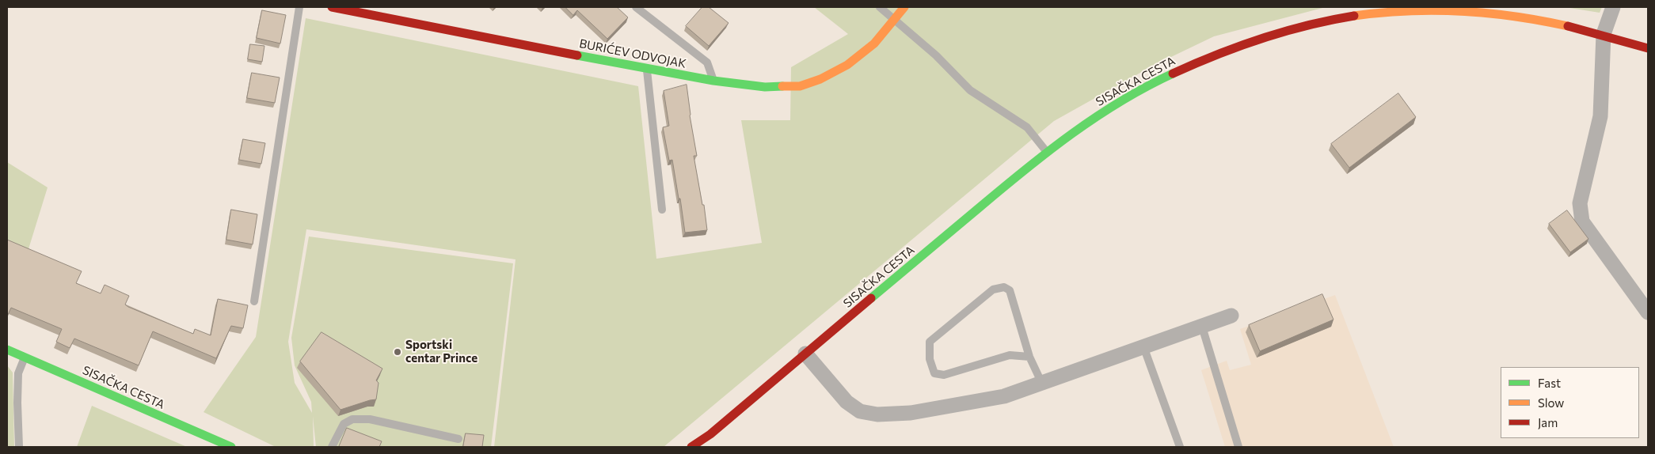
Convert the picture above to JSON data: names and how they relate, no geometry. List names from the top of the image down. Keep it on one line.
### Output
{"streets":{"main road":["BURIĆEV ODVOJAK","SISAČKA CESTA"]},"places":["Sportski centar Prince"],"legend":["Fast","Slow","Jam"]}
